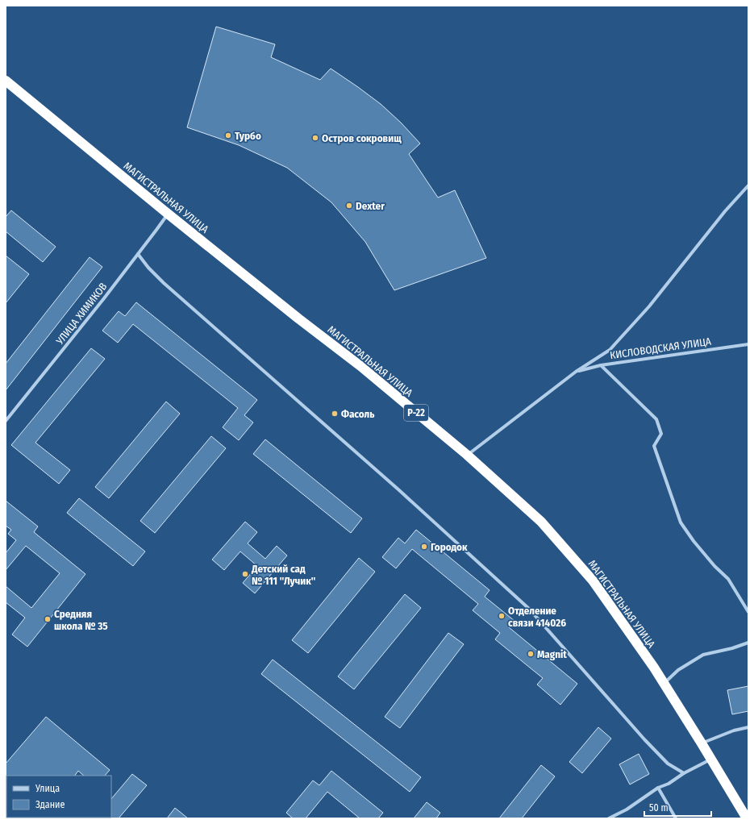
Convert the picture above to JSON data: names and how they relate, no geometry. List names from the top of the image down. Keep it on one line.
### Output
{"streets":{"highway":["МАГИСТРАЛЬНАЯ УЛИЦА","Р-22"],"street":["УЛИЦА ХИМИКОВ","КИСЛОВОДСКАЯ УЛИЦА"]},"crossings":[["МАГИСТРАЛЬНАЯ УЛИЦА","УЛИЦА ХИМИКОВ"]],"places":["Турбо","Остров сокровищ","Dexter","Фасоль","Городок","Детский сад № 111 \"Лучик\"","Отделение связи 414026","Средняя школа № 35","Magnit"],"legend":["Улица","Здание"],"scale_bar":"50 m"}
